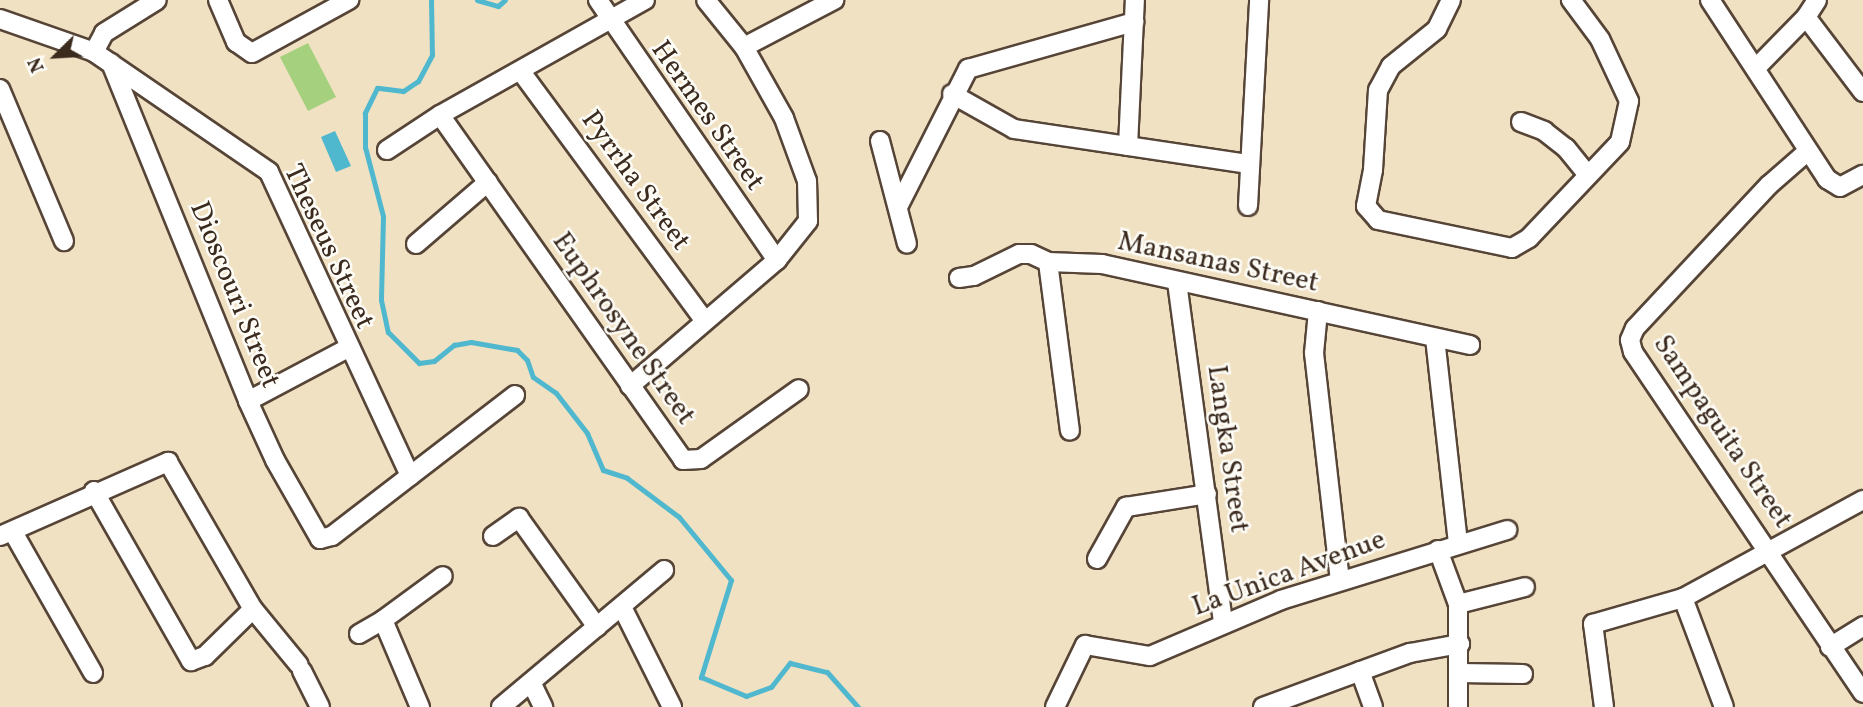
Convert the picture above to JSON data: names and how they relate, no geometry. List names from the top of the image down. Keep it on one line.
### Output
{"streets":{"street":["Hermes Street","Pyrrha Street","Theseus Street","Mansanas Street","Dioscouri Street","Euphrosyne Street","Sampaguita Street","Langka Street","La Unica Avenue"]},"crossings":[["Theseus Street","Dioscouri Street"],["Mansanas Street","Langka Street"],["Langka Street","La Unica Avenue"]],"north":"bottom left"}
